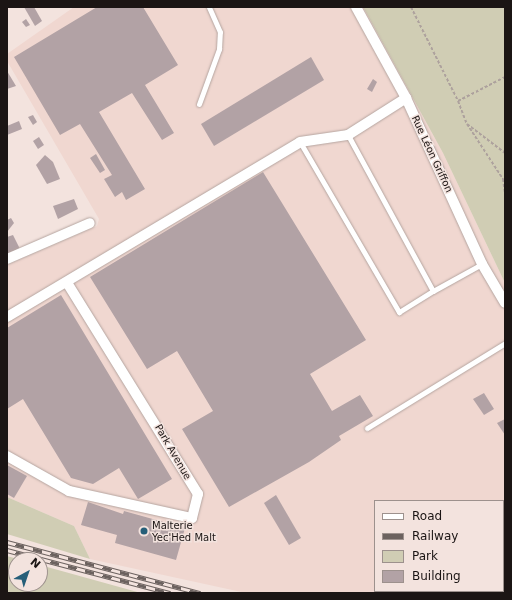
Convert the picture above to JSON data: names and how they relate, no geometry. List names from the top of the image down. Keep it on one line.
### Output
{"streets":{"street":["Rue Léon Griffon","Park Avenue"]},"places":["Malterie Yec'Hed Malt"],"legend":["Road","Railway","Park","Building"],"north":"top right"}
